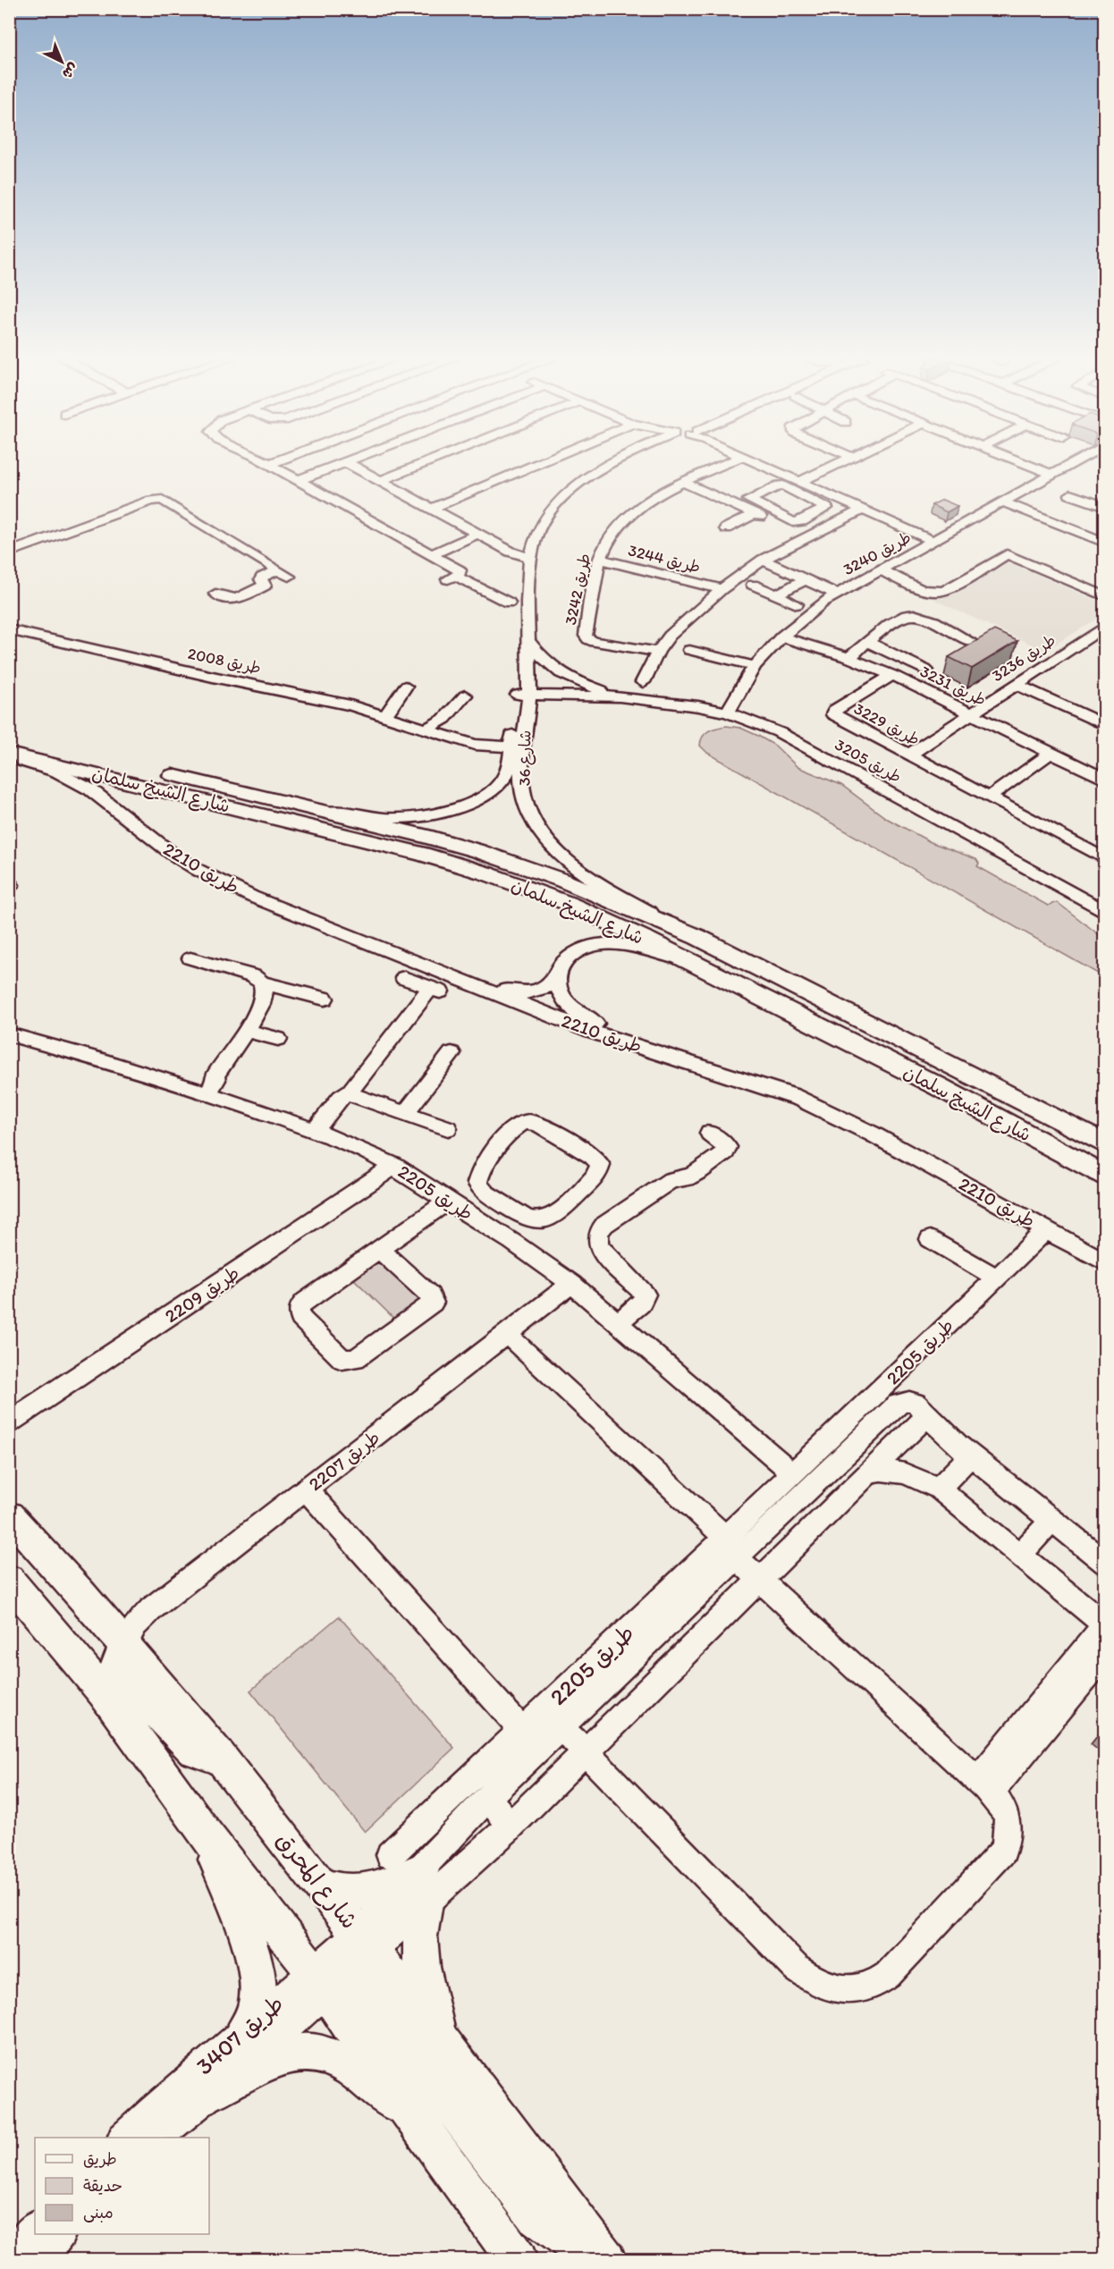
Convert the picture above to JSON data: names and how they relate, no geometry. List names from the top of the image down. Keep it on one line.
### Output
{"streets":{"main road":["شارع الشيخ سلمان","شارع المحرق"],"street":["طريق 3240","طريق 3244","طريق 3242","طريق 3236","طريق 2008","طريق 3231","طريق 3229","شارع 36","طريق 3205","طريق 2210","طريق 2205","طريق 2209","طريق 2207","طريق 3407"]},"crossings":[["طريق 3240","طريق 3231"],["طريق 3240","طريق 3205"],["طريق 3244","طريق 3242"],["طريق 3236","طريق 3231"],["طريق 3236","طريق 3229"],["طريق 2008","شارع 36"],["طريق 3231","طريق 3229"],["شارع 36","طريق 3205"],["شارع 36","شارع الشيخ سلمان"],["شارع الشيخ سلمان","طريق 2210"],["طريق 2210","طريق 2205"],["طريق 2205","طريق 2209"],["طريق 2205","طريق 2207"],["طريق 2207","شارع المحرق"],["شارع المحرق","طريق 3407"]],"legend":["طريق","حديقة","مبنى"],"north":"bottom right"}
